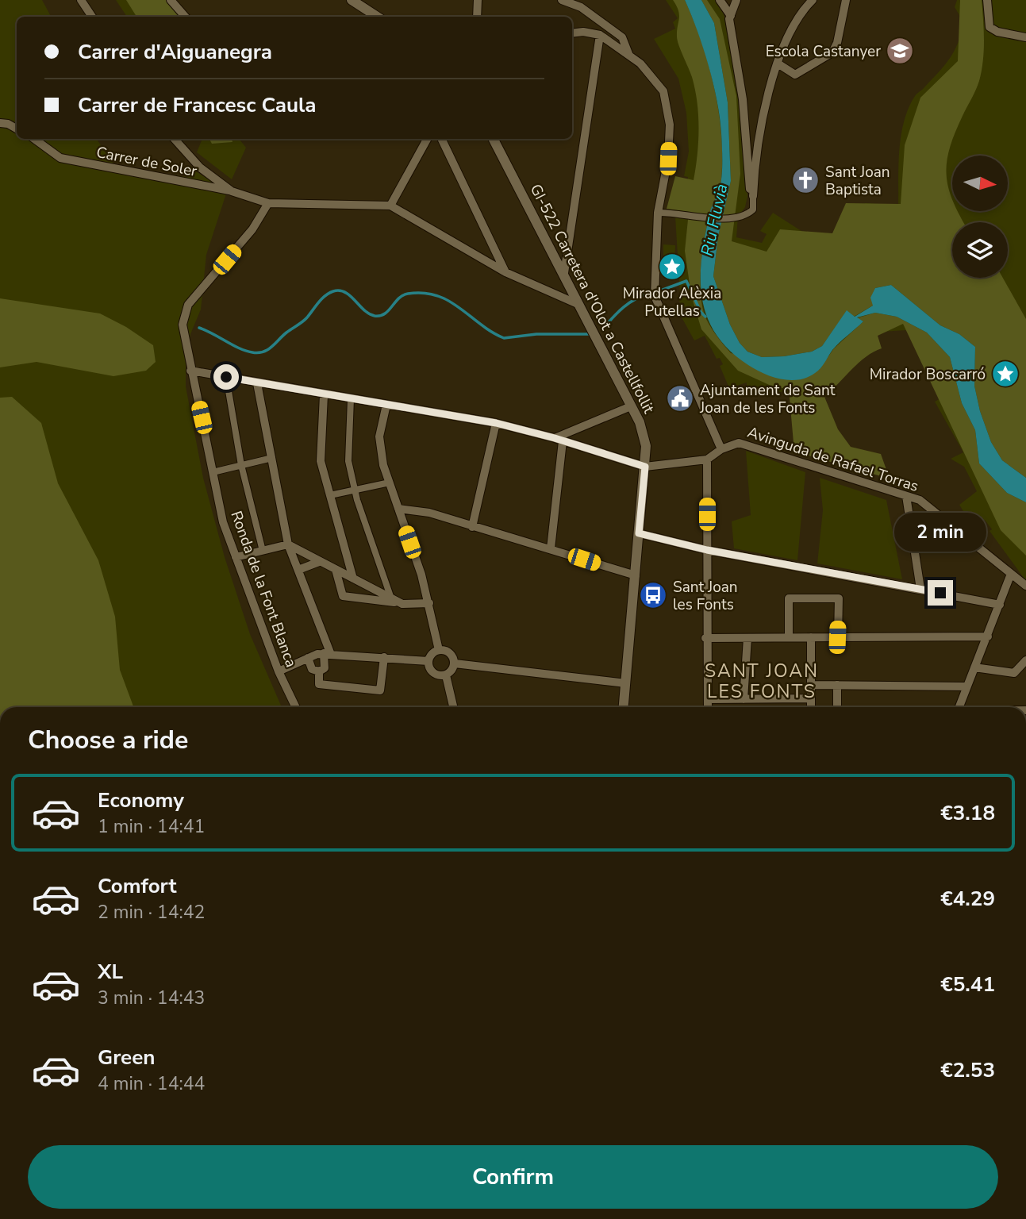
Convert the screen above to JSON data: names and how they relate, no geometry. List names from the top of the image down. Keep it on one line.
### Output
{"streets":{"street":["Carrer de Soler","GI-522 Carretera d'Olot a Castellfollit","Avinguda de Rafael Torras","Ronda de la Font Blanca"]},"districts":["SANT JOAN LES FONTS"],"water":["Riu Fluvià"],"places":{"school or university":["Escola Castanyer"],"church":["Sant Joan Baptista"],"place":["Mirador Alèxia Putellas","Mirador Boscarró"],"public building":["Ajuntament de Sant Joan de les Fonts"],"bus stop":["Sant Joan les Fonts"]},"north":"right","page":{"banner":["Carrer d'Aiguanegra","Carrer de Francesc Caula"],"bubble":"2 min","heading":"Choose a ride","list":[{"name":"Economy","note":"1 min · 14:41","value":"€3.18"},{"name":"Comfort","note":"2 min · 14:42","value":"€4.29"},{"name":"XL","note":"3 min · 14:43","value":"€5.41"},{"name":"Green","note":"4 min · 14:44","value":"€2.53"}],"buttons":"Confirm"}}
